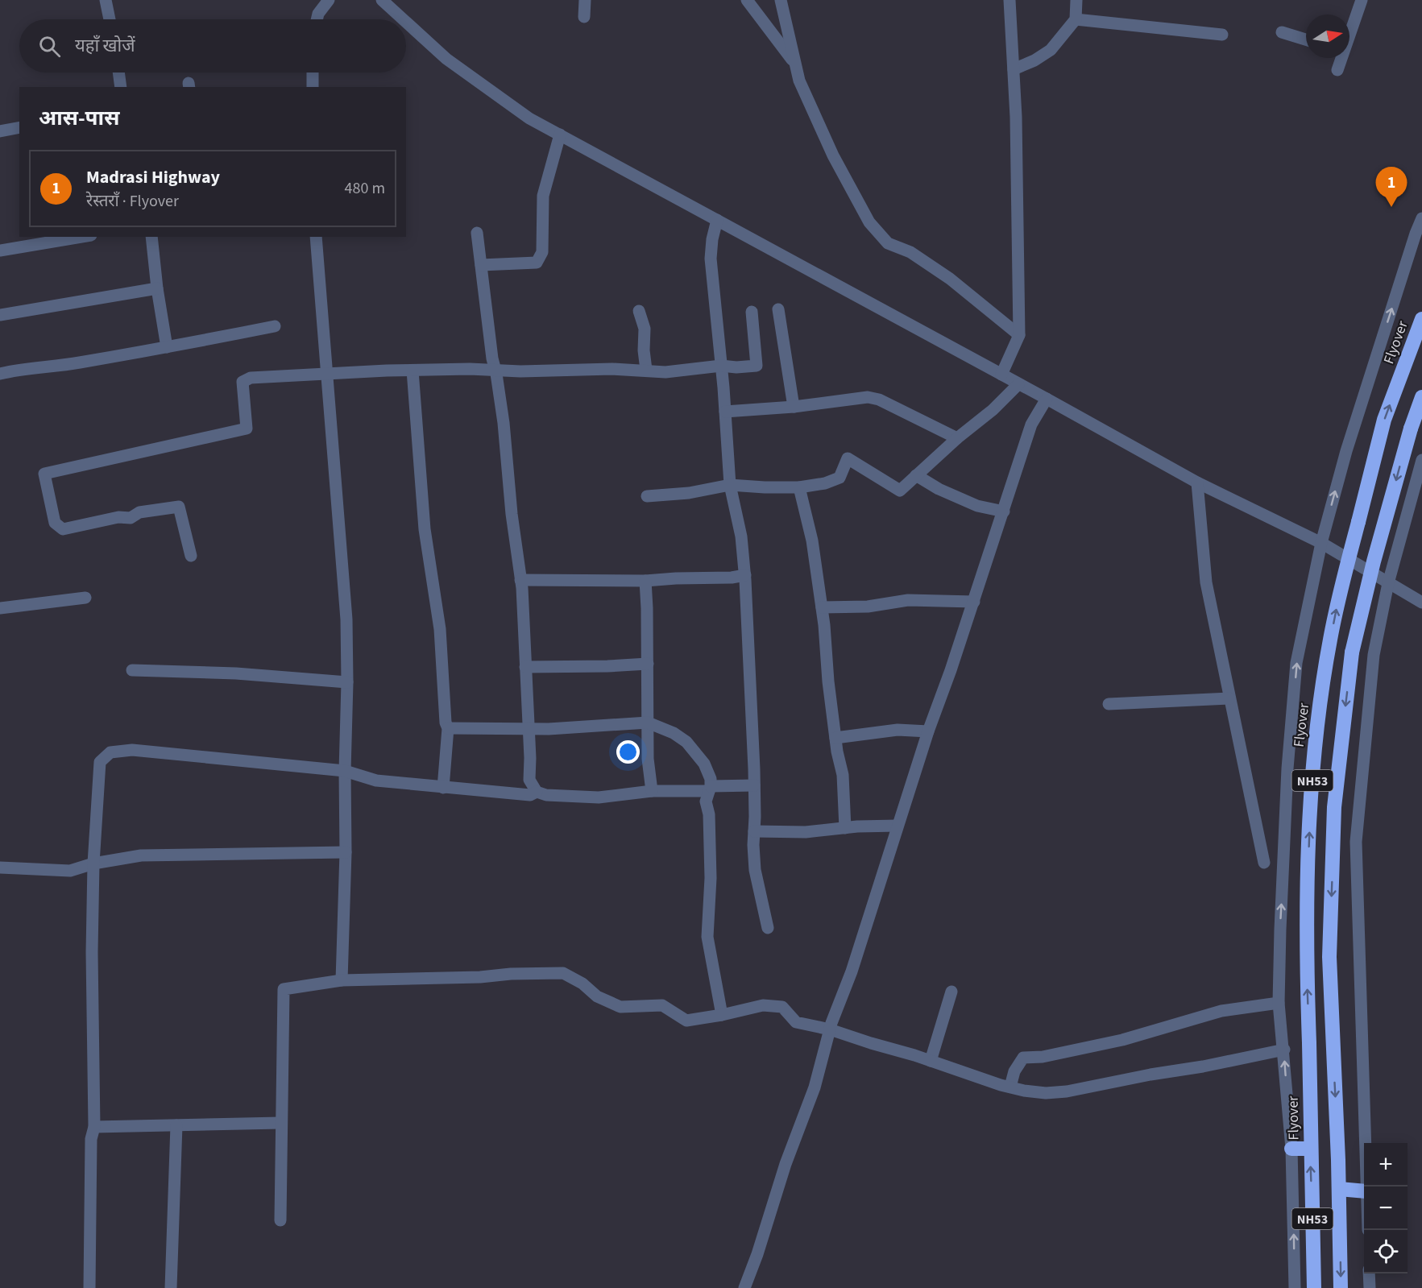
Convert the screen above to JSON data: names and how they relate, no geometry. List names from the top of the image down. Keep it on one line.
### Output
{"streets":{"highway":["Flyover","NH53"]},"crossings":[["Flyover","NH53"]],"north":"right","page":{"search":"यहाँ खोजें","heading":"आस-पास","list":[{"mark":"1","name":"Madrasi Highway","note":"रेस्तराँ · Flyover","value":"480 m"}],"pins":"1","map_buttons":["+","−"]}}
